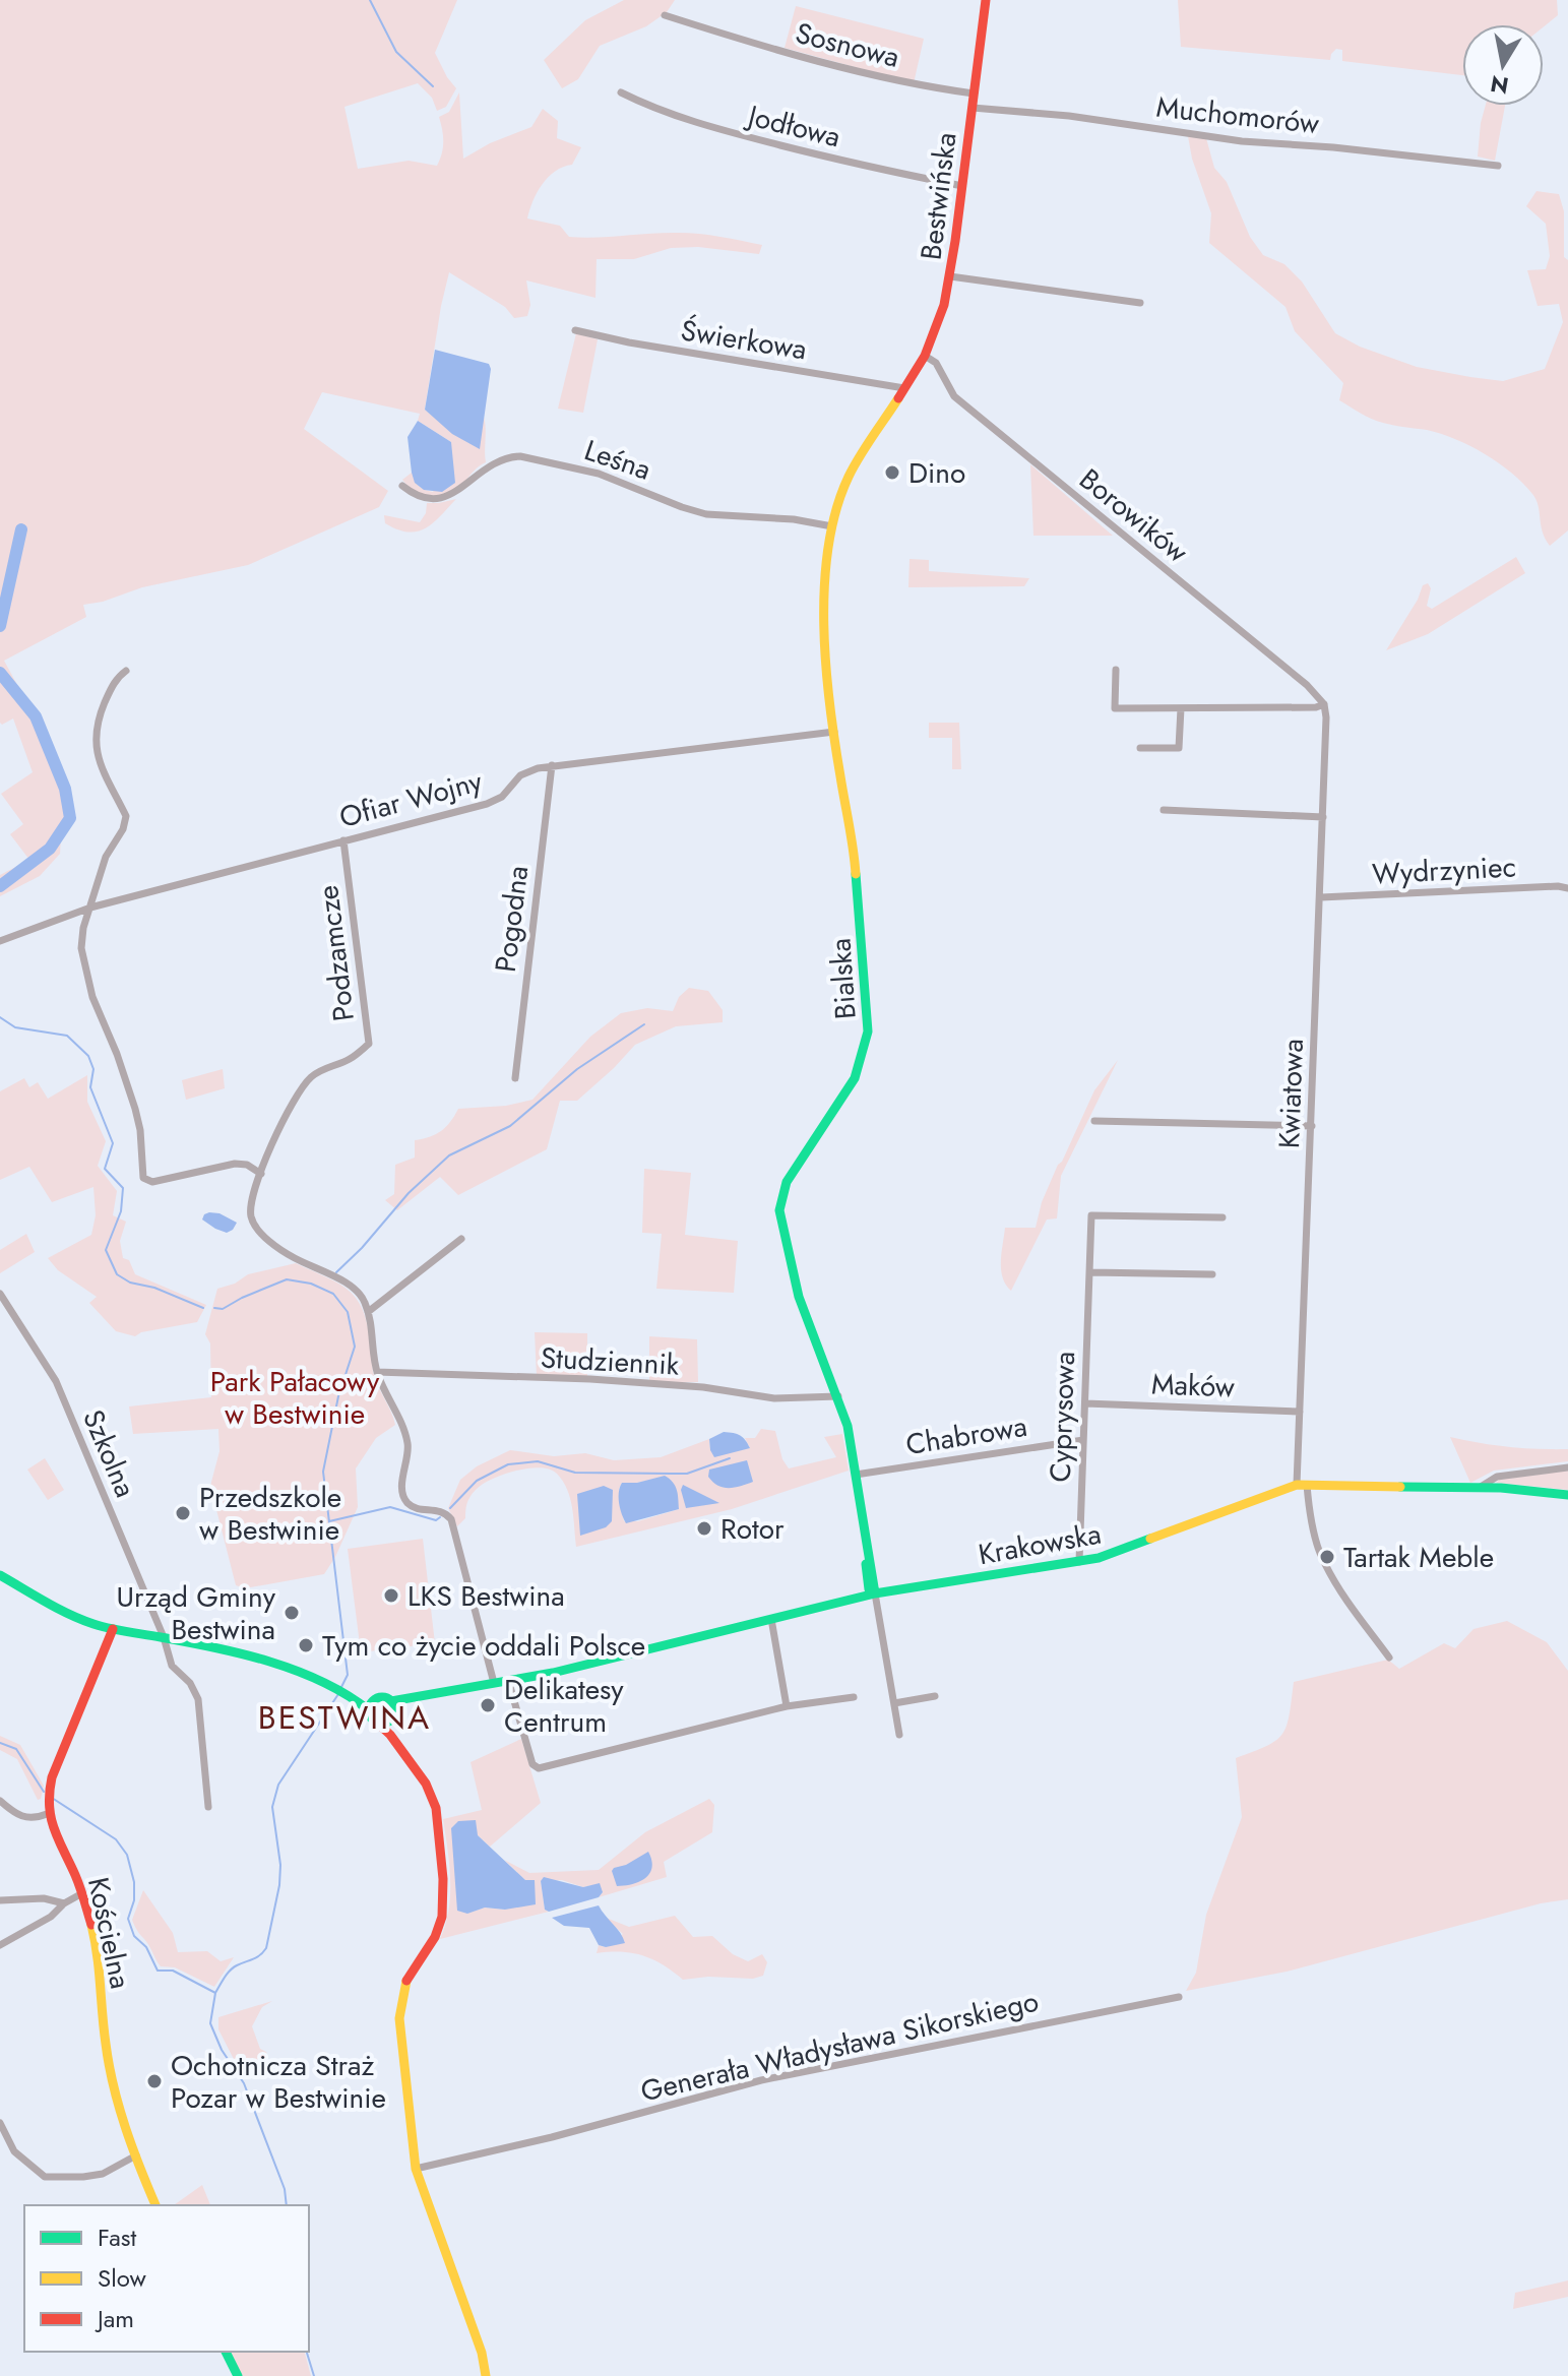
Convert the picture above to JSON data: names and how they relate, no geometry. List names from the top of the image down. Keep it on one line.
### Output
{"streets":{"street":["Sosnowa","Muchomorów","Jodłowa","Bestwińska","Świerkowa","Leśna","Borowików","Ofiar Wojny","Wydrzyniec","Pogodna","Podzamcze","Bialska","Kwiatowa","Studziennik","Maków","Cyprysowa","Chabrowa","Szkolna","Krakowska","Kościelna","Generała Władysława Sikorskiego"]},"crossings":[["Sosnowa","Bestwińska"],["Muchomorów","Bestwińska"],["Jodłowa","Bestwińska"],["Bestwińska","Świerkowa"],["Bestwińska","Borowików"],["Bestwińska","Bialska"],["Świerkowa","Bialska"],["Leśna","Bialska"],["Borowików","Kwiatowa"],["Ofiar Wojny","Pogodna"],["Ofiar Wojny","Podzamcze"],["Ofiar Wojny","Bialska"],["Wydrzyniec","Kwiatowa"],["Podzamcze","Studziennik"],["Podzamcze","Krakowska"],["Bialska","Studziennik"],["Bialska","Chabrowa"],["Bialska","Krakowska"],["Kwiatowa","Maków"],["Kwiatowa","Krakowska"],["Maków","Cyprysowa"],["Cyprysowa","Chabrowa"],["Cyprysowa","Krakowska"]],"districts":["BESTWINA"],"parks":["Park Pałacowy w Bestwinie"],"places":["Dino","Przedszkole w Bestwinie","Rotor","Tartak Meble","LKS Bestwina","Urząd Gminy Bestwina","Tym co życie oddali Polsce","Delikatesy Centrum","Ochotnicza Straż Pozar w Bestwinie"],"legend":["Fast","Slow","Jam"],"north":"bottom"}
